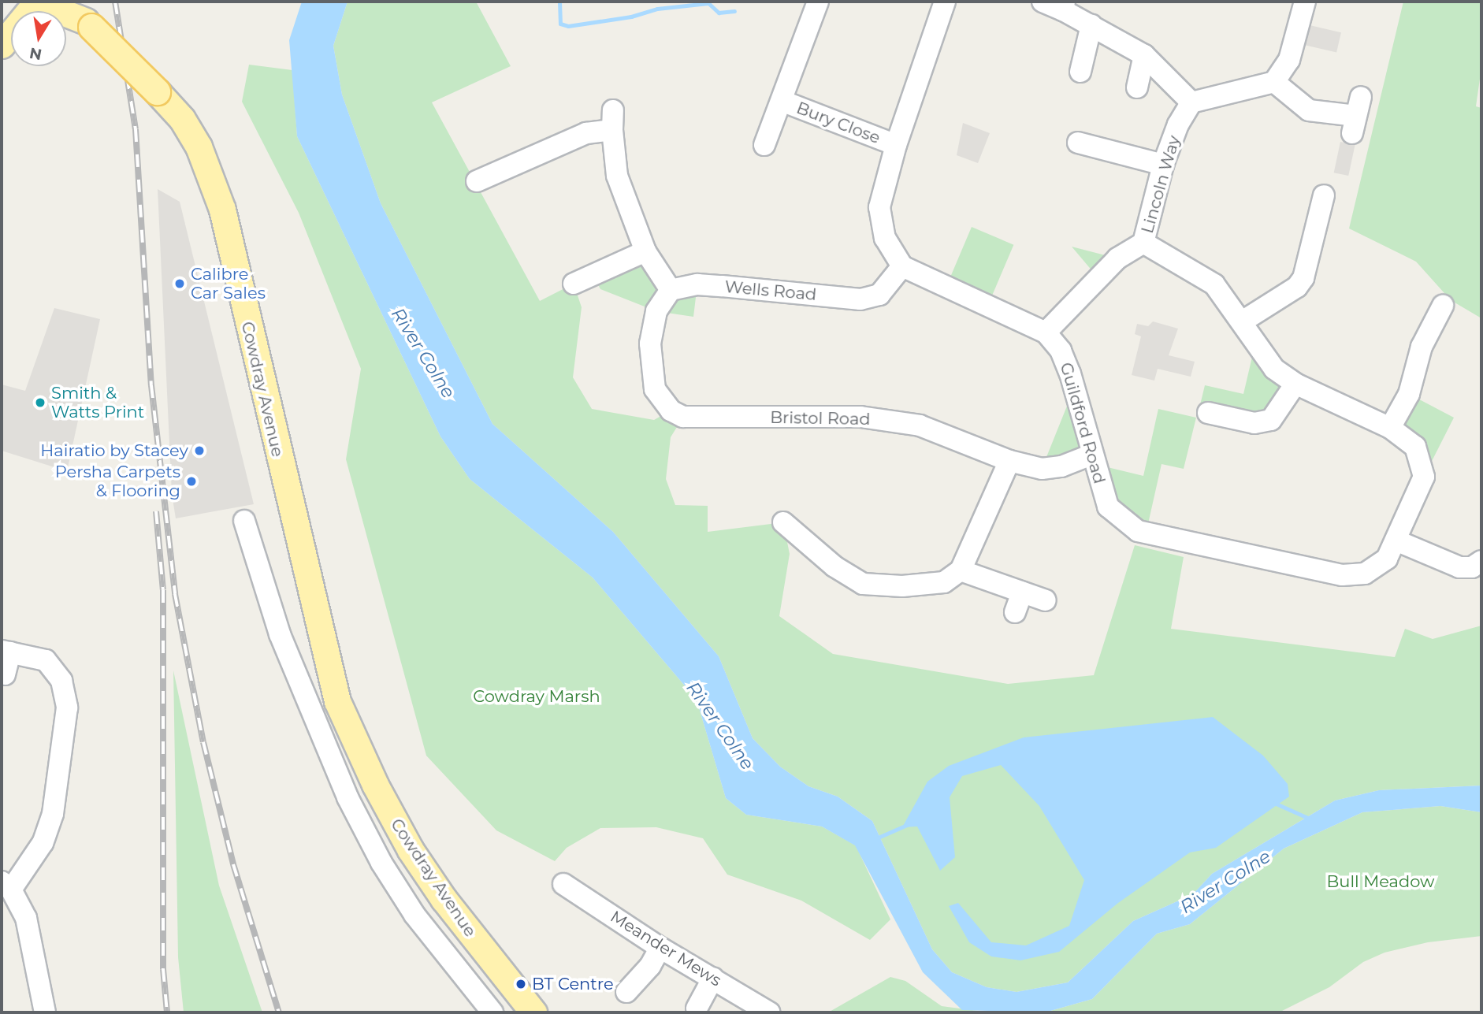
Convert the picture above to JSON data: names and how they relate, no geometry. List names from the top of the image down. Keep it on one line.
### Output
{"streets":{"main road":["Cowdray Avenue"],"street":["Bury Close","Lincoln Way","Wells Road","Bristol Road","Guildford Road","Meander Mews"]},"crossings":[["Lincoln Way","Guildford Road"],["Wells Road","Bristol Road"],["Wells Road","Guildford Road"],["Bristol Road","Guildford Road"]],"water":["River Colne"],"parks":["Cowdray Marsh","Bull Meadow"],"places":["Calibre Car Sales","Smith & Watts Print","Hairatio by Stacey","Persha Carpets & Flooring","BT Centre"],"north":"bottom"}
